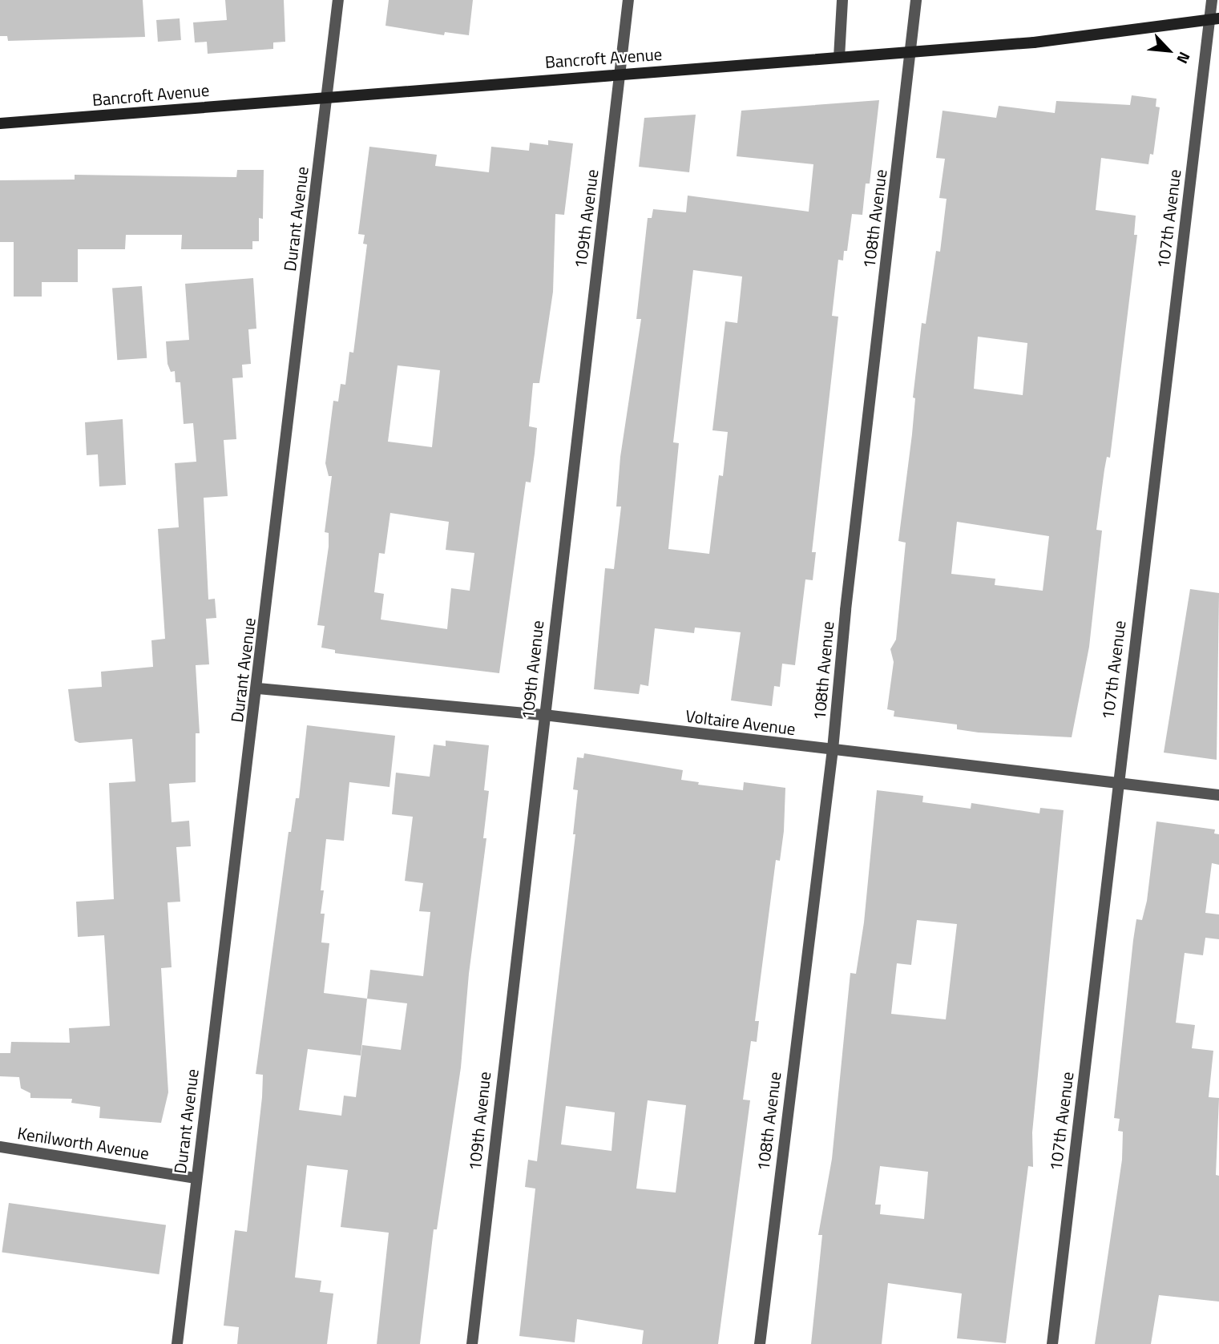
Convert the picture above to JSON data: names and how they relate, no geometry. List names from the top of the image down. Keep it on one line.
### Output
{"streets":{"main road":["Bancroft Avenue"],"street":["Durant Avenue","109th Avenue","108th Avenue","107th Avenue","Voltaire Avenue","Kenilworth Avenue"]},"crossings":[["Bancroft Avenue","Durant Avenue"],["Bancroft Avenue","109th Avenue"],["Bancroft Avenue","108th Avenue"],["Bancroft Avenue","107th Avenue"],["Durant Avenue","Voltaire Avenue"],["Durant Avenue","Kenilworth Avenue"],["109th Avenue","Voltaire Avenue"],["108th Avenue","Voltaire Avenue"],["107th Avenue","Voltaire Avenue"]],"north":"bottom right"}
